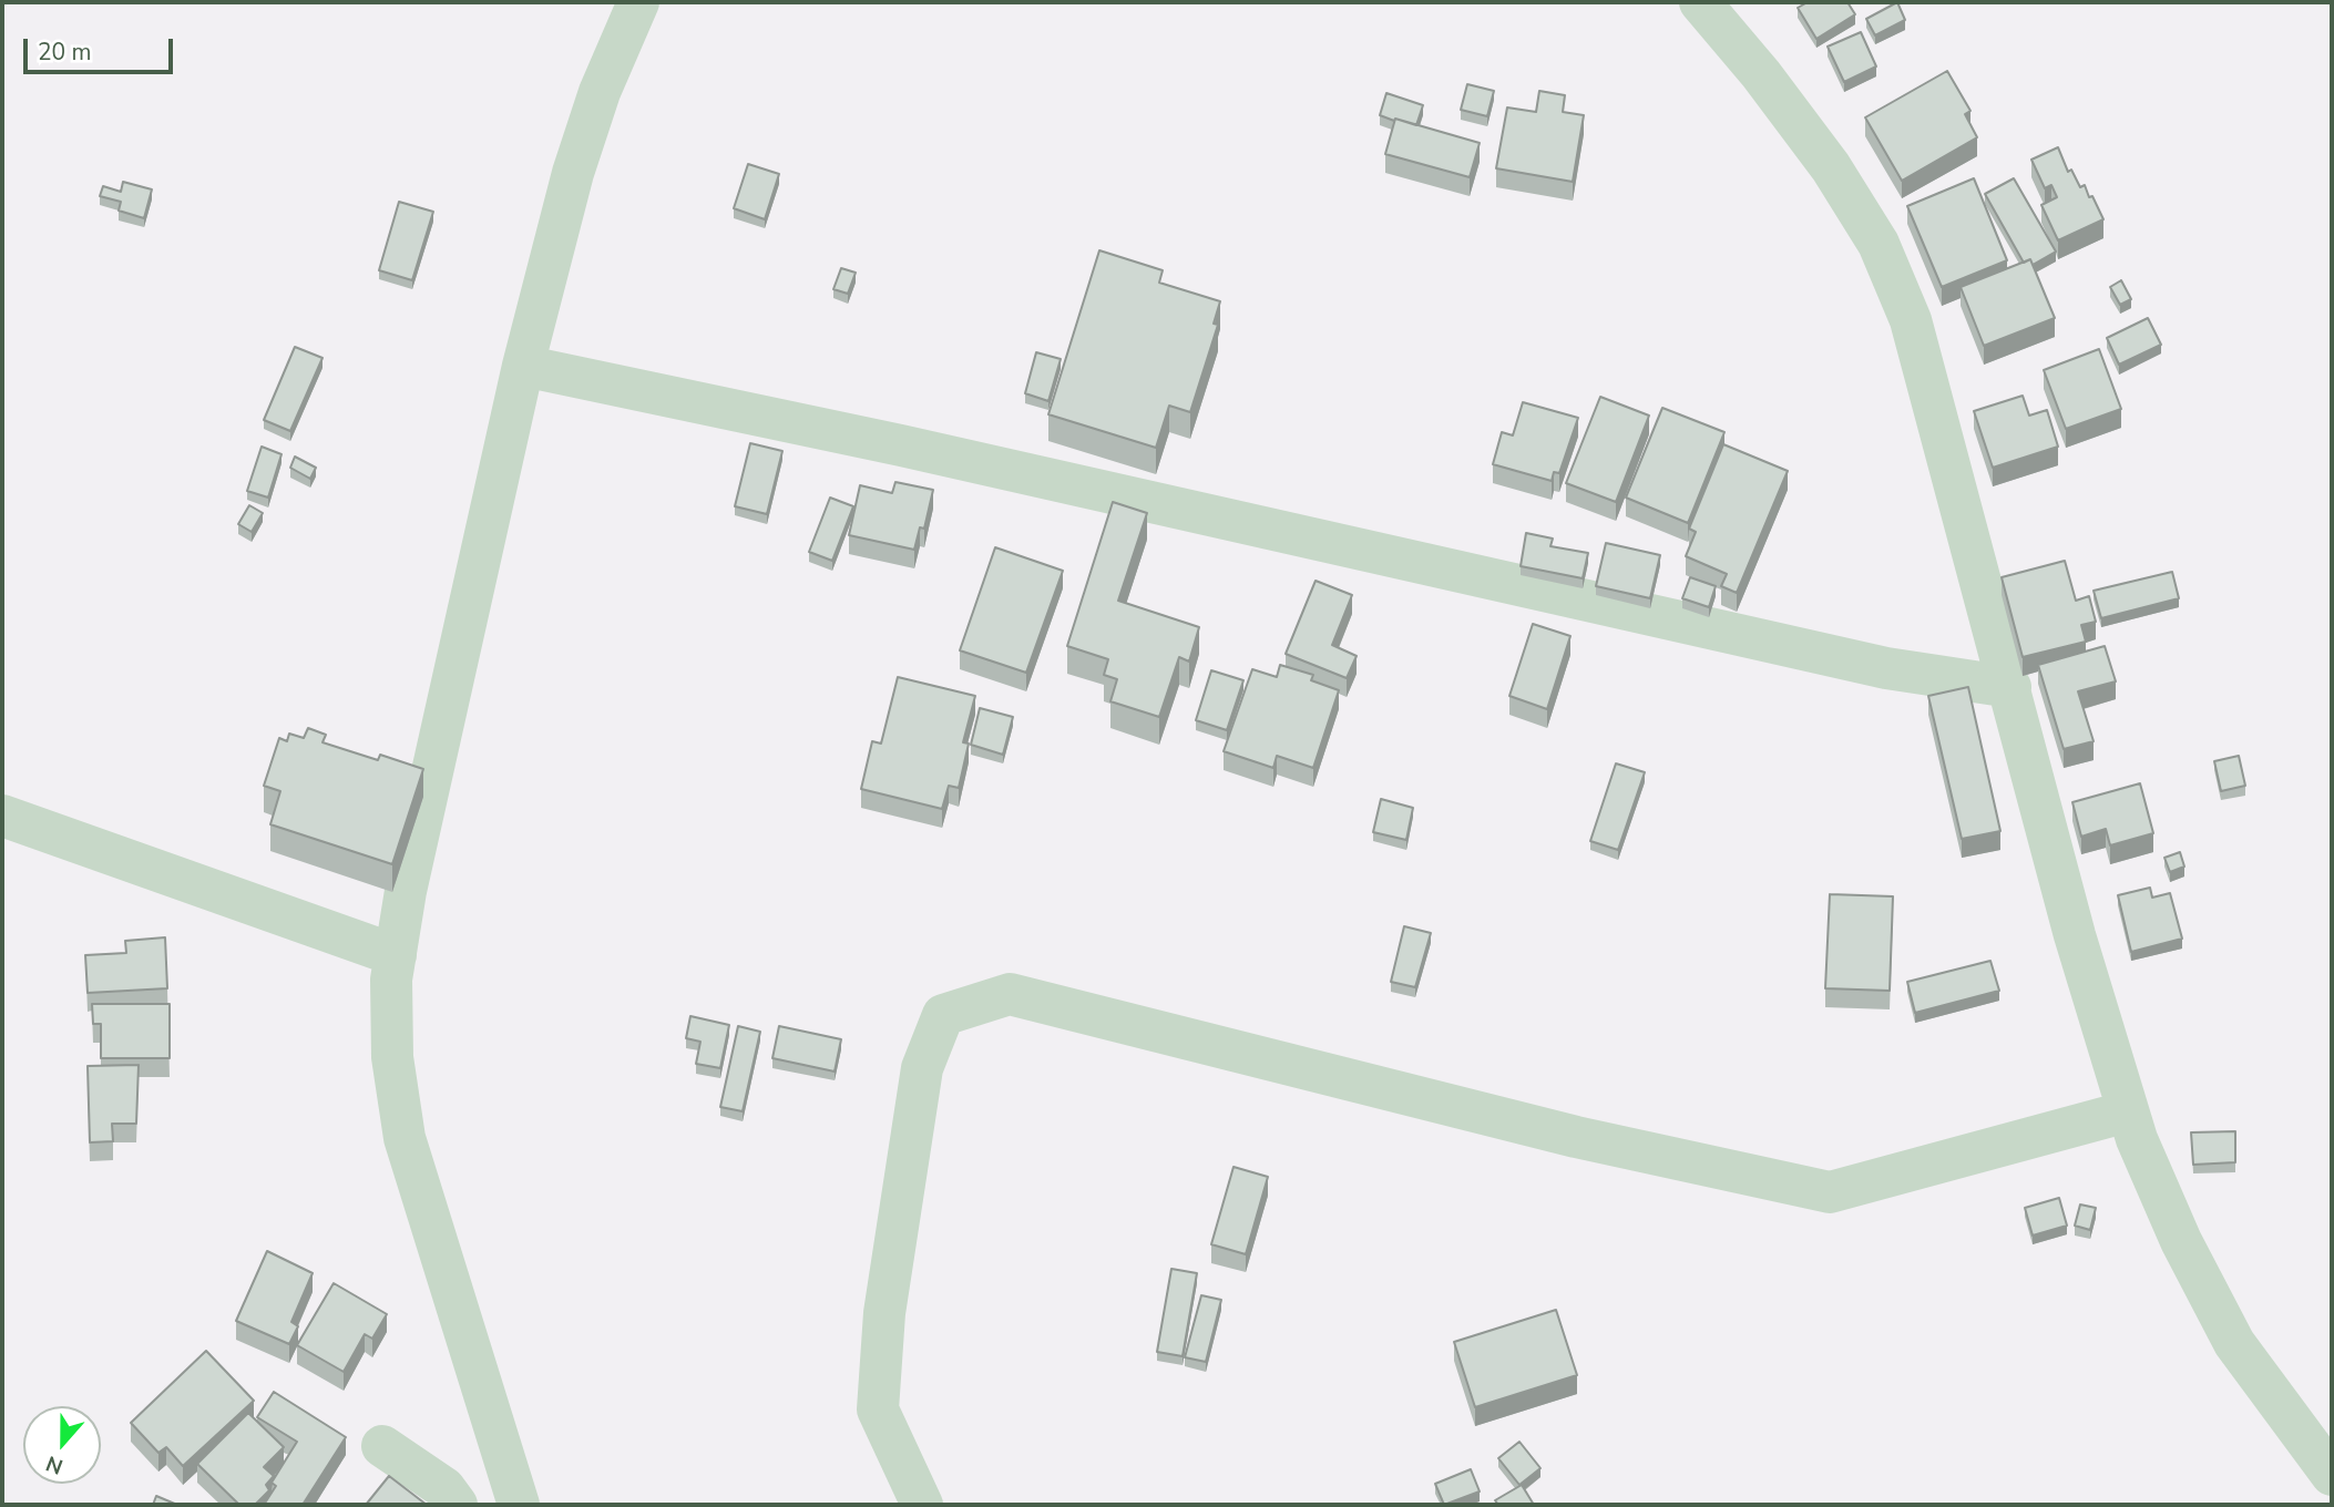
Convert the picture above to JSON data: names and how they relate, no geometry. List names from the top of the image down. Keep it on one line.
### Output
{"scale_bar":"20 m","north":"bottom"}
